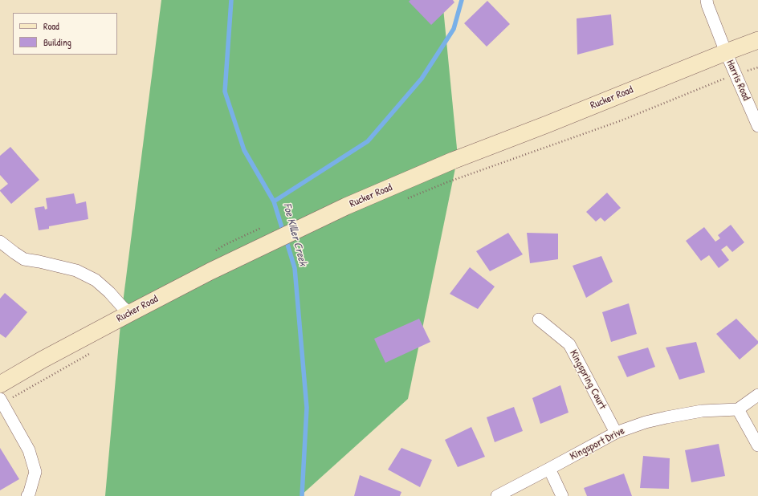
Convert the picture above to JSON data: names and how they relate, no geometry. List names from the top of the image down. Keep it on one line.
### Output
{"streets":{"main road":["Rucker Road"],"street":["Harris Road","Kingspring Court","Kingsport Drive"]},"crossings":[["Harris Road","Rucker Road"],["Kingspring Court","Kingsport Drive"]],"water":["Foe Killer Creek"],"legend":["Road","Building"]}
